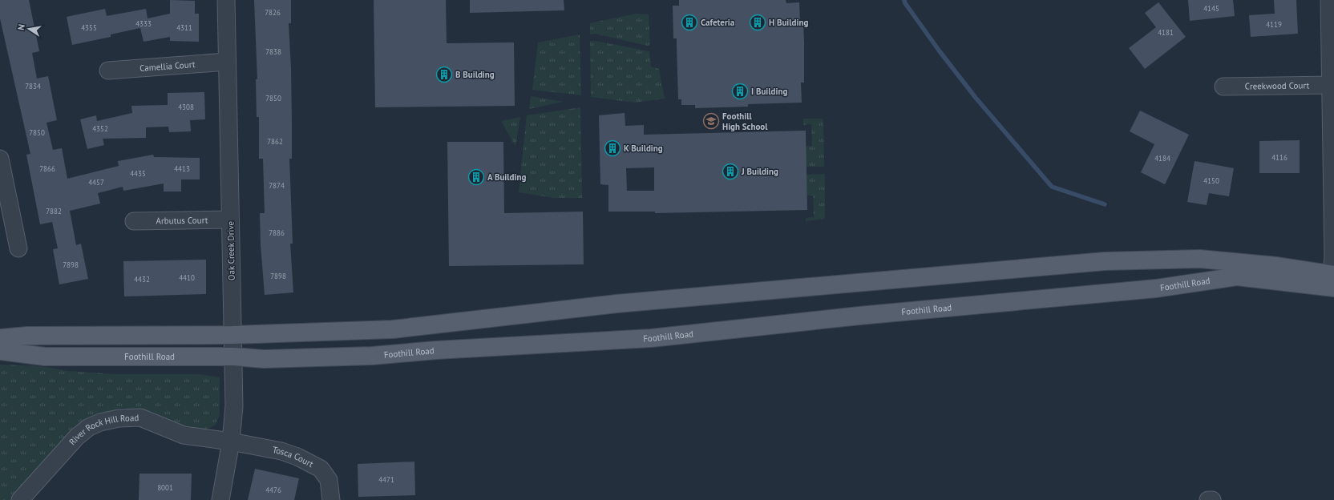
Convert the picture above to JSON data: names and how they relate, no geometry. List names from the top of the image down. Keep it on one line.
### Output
{"streets":{"main road":["Foothill Road"],"street":["Camellia Court","Creekwood Court","Arbutus Court","Oak Creek Drive","River Rock Hill Road","Tosca Court"]},"crossings":[["Camellia Court","Oak Creek Drive"],["Arbutus Court","Oak Creek Drive"],["Oak Creek Drive","Foothill Road"],["Oak Creek Drive","River Rock Hill Road"],["Oak Creek Drive","Tosca Court"],["River Rock Hill Road","Tosca Court"]],"places":{"building":["Cafeteria","H Building","B Building","I Building","K Building","J Building","A Building"],"school or university":["Foothill High School"]},"house_numbers":["4145","7826","4333","4119","4355","4311","4181","7838","7834","7850","4308","4352","7850","7862","4116","4184","7866","4413","4435","4150","4457","7874","7882","7886","7898","7898","4410","4432","4471","8001","4476"],"north":"left"}
